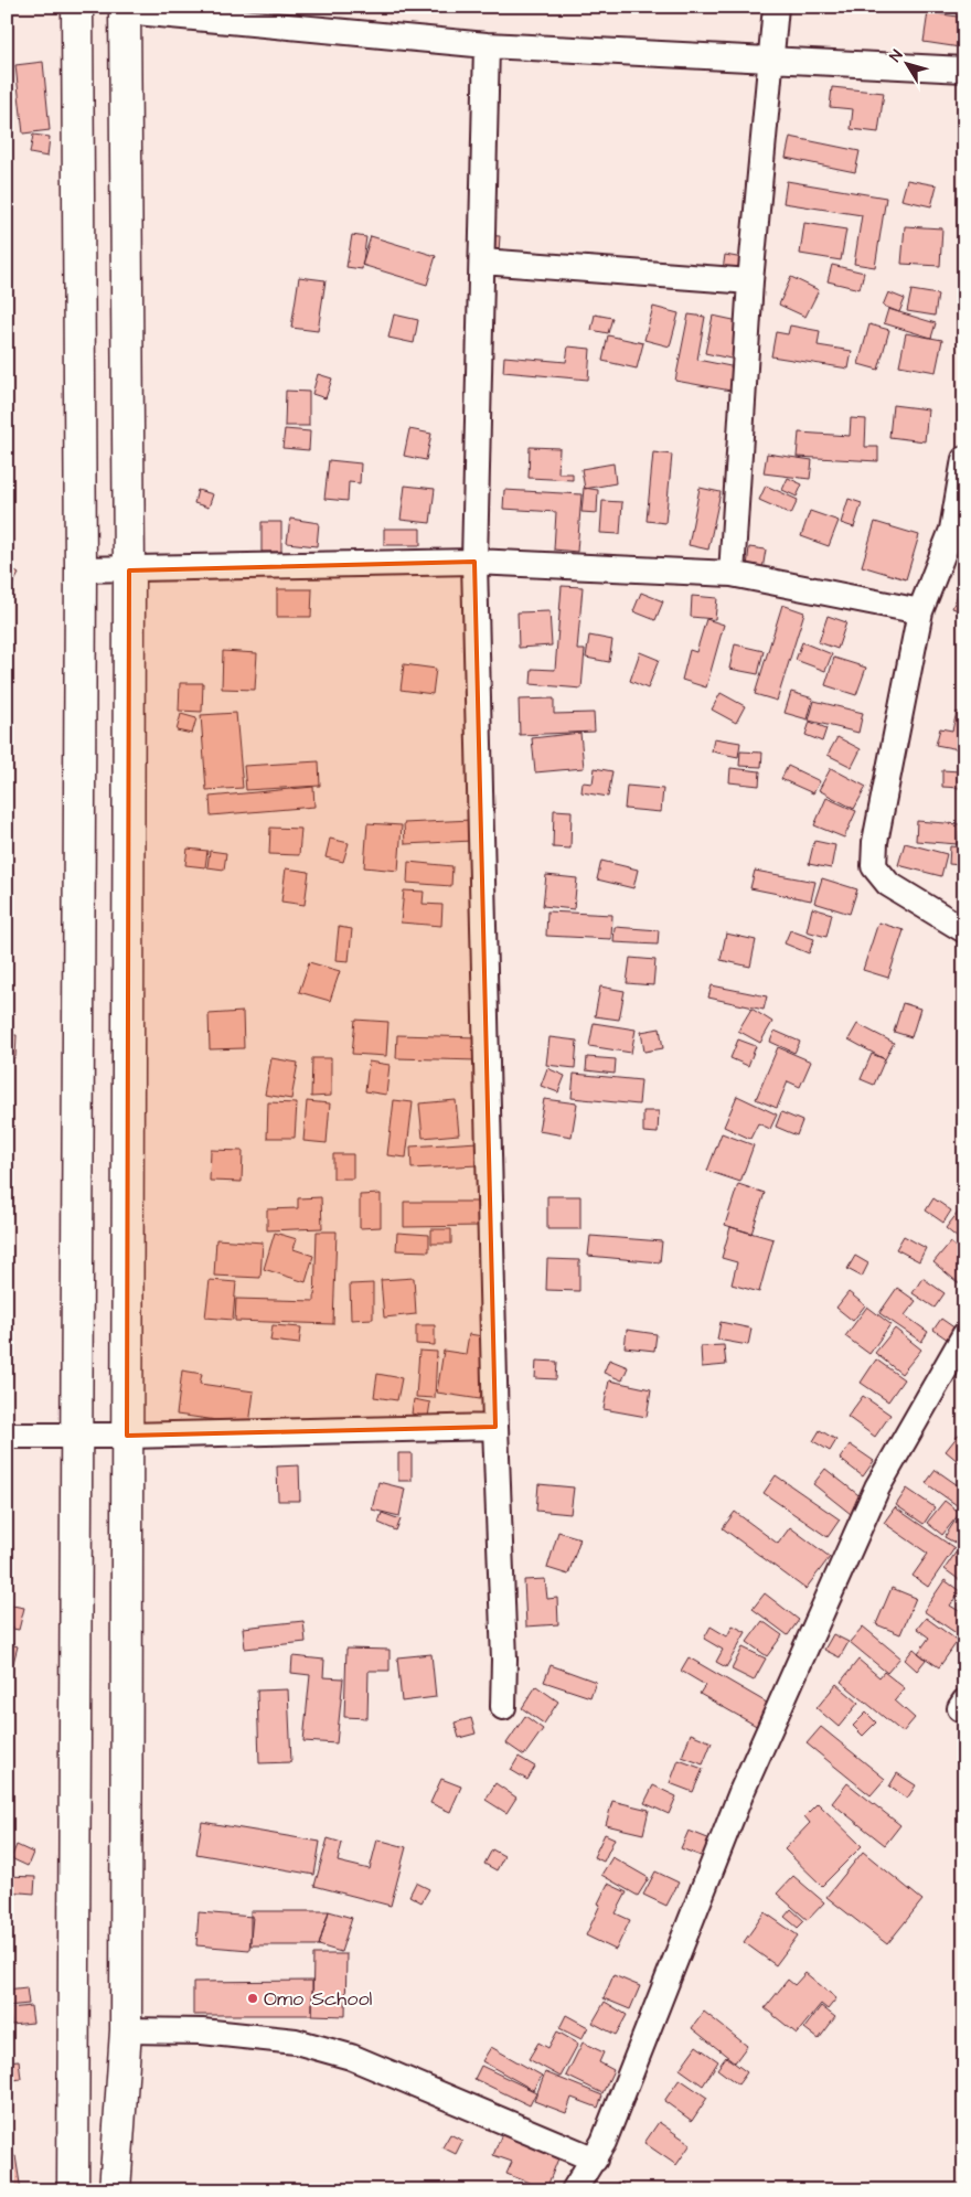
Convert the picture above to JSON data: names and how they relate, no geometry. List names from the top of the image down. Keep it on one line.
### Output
{"places":["Omo School"],"north":"top left"}
